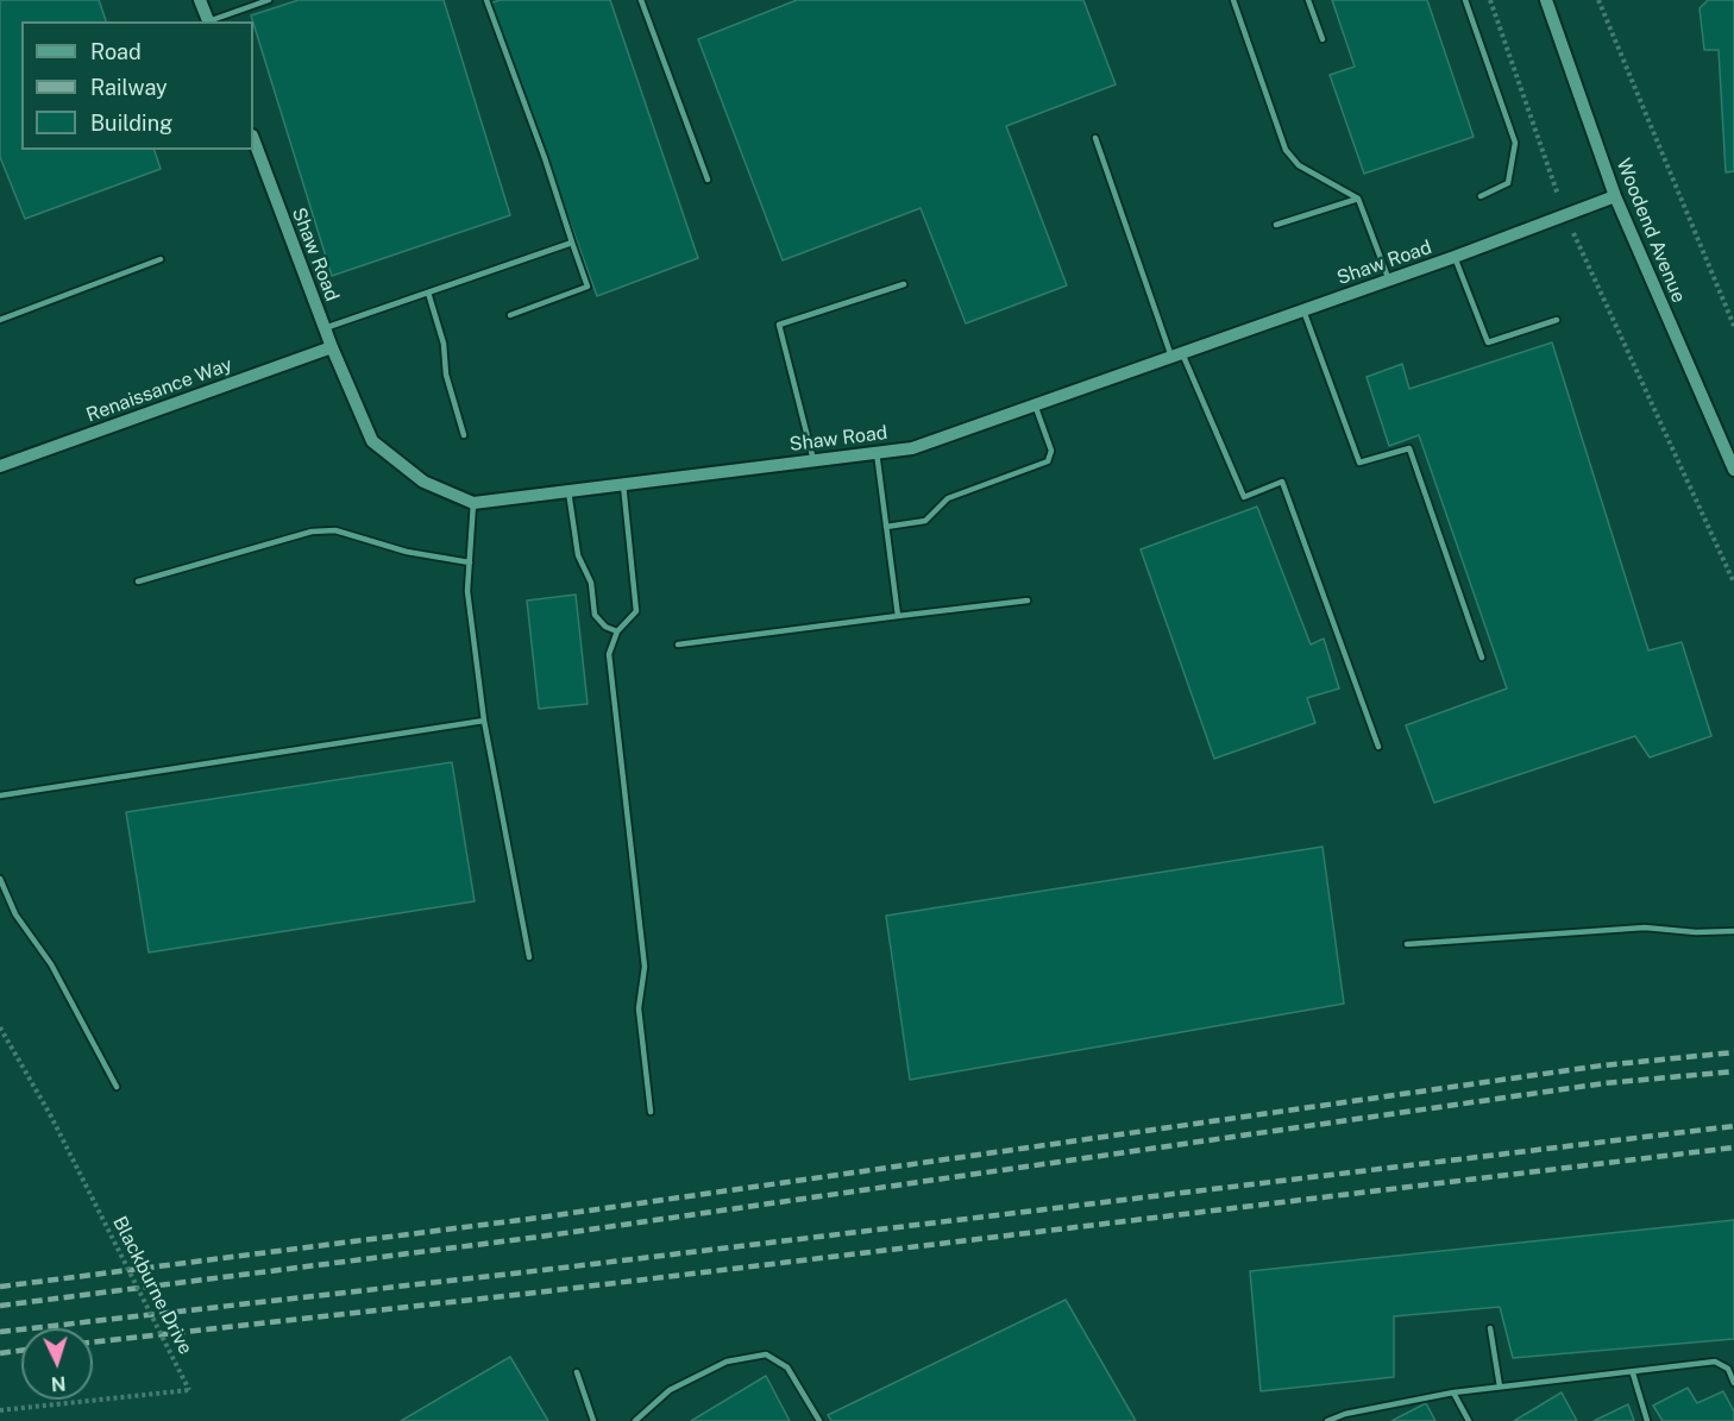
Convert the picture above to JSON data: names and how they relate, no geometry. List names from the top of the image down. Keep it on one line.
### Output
{"streets":{"street":["Woodend Avenue","Shaw Road","Renaissance Way"],"path":["Blackburne Drive"]},"crossings":[["Woodend Avenue","Shaw Road"],["Shaw Road","Renaissance Way"]],"legend":["Road","Railway","Building"],"north":"bottom"}
